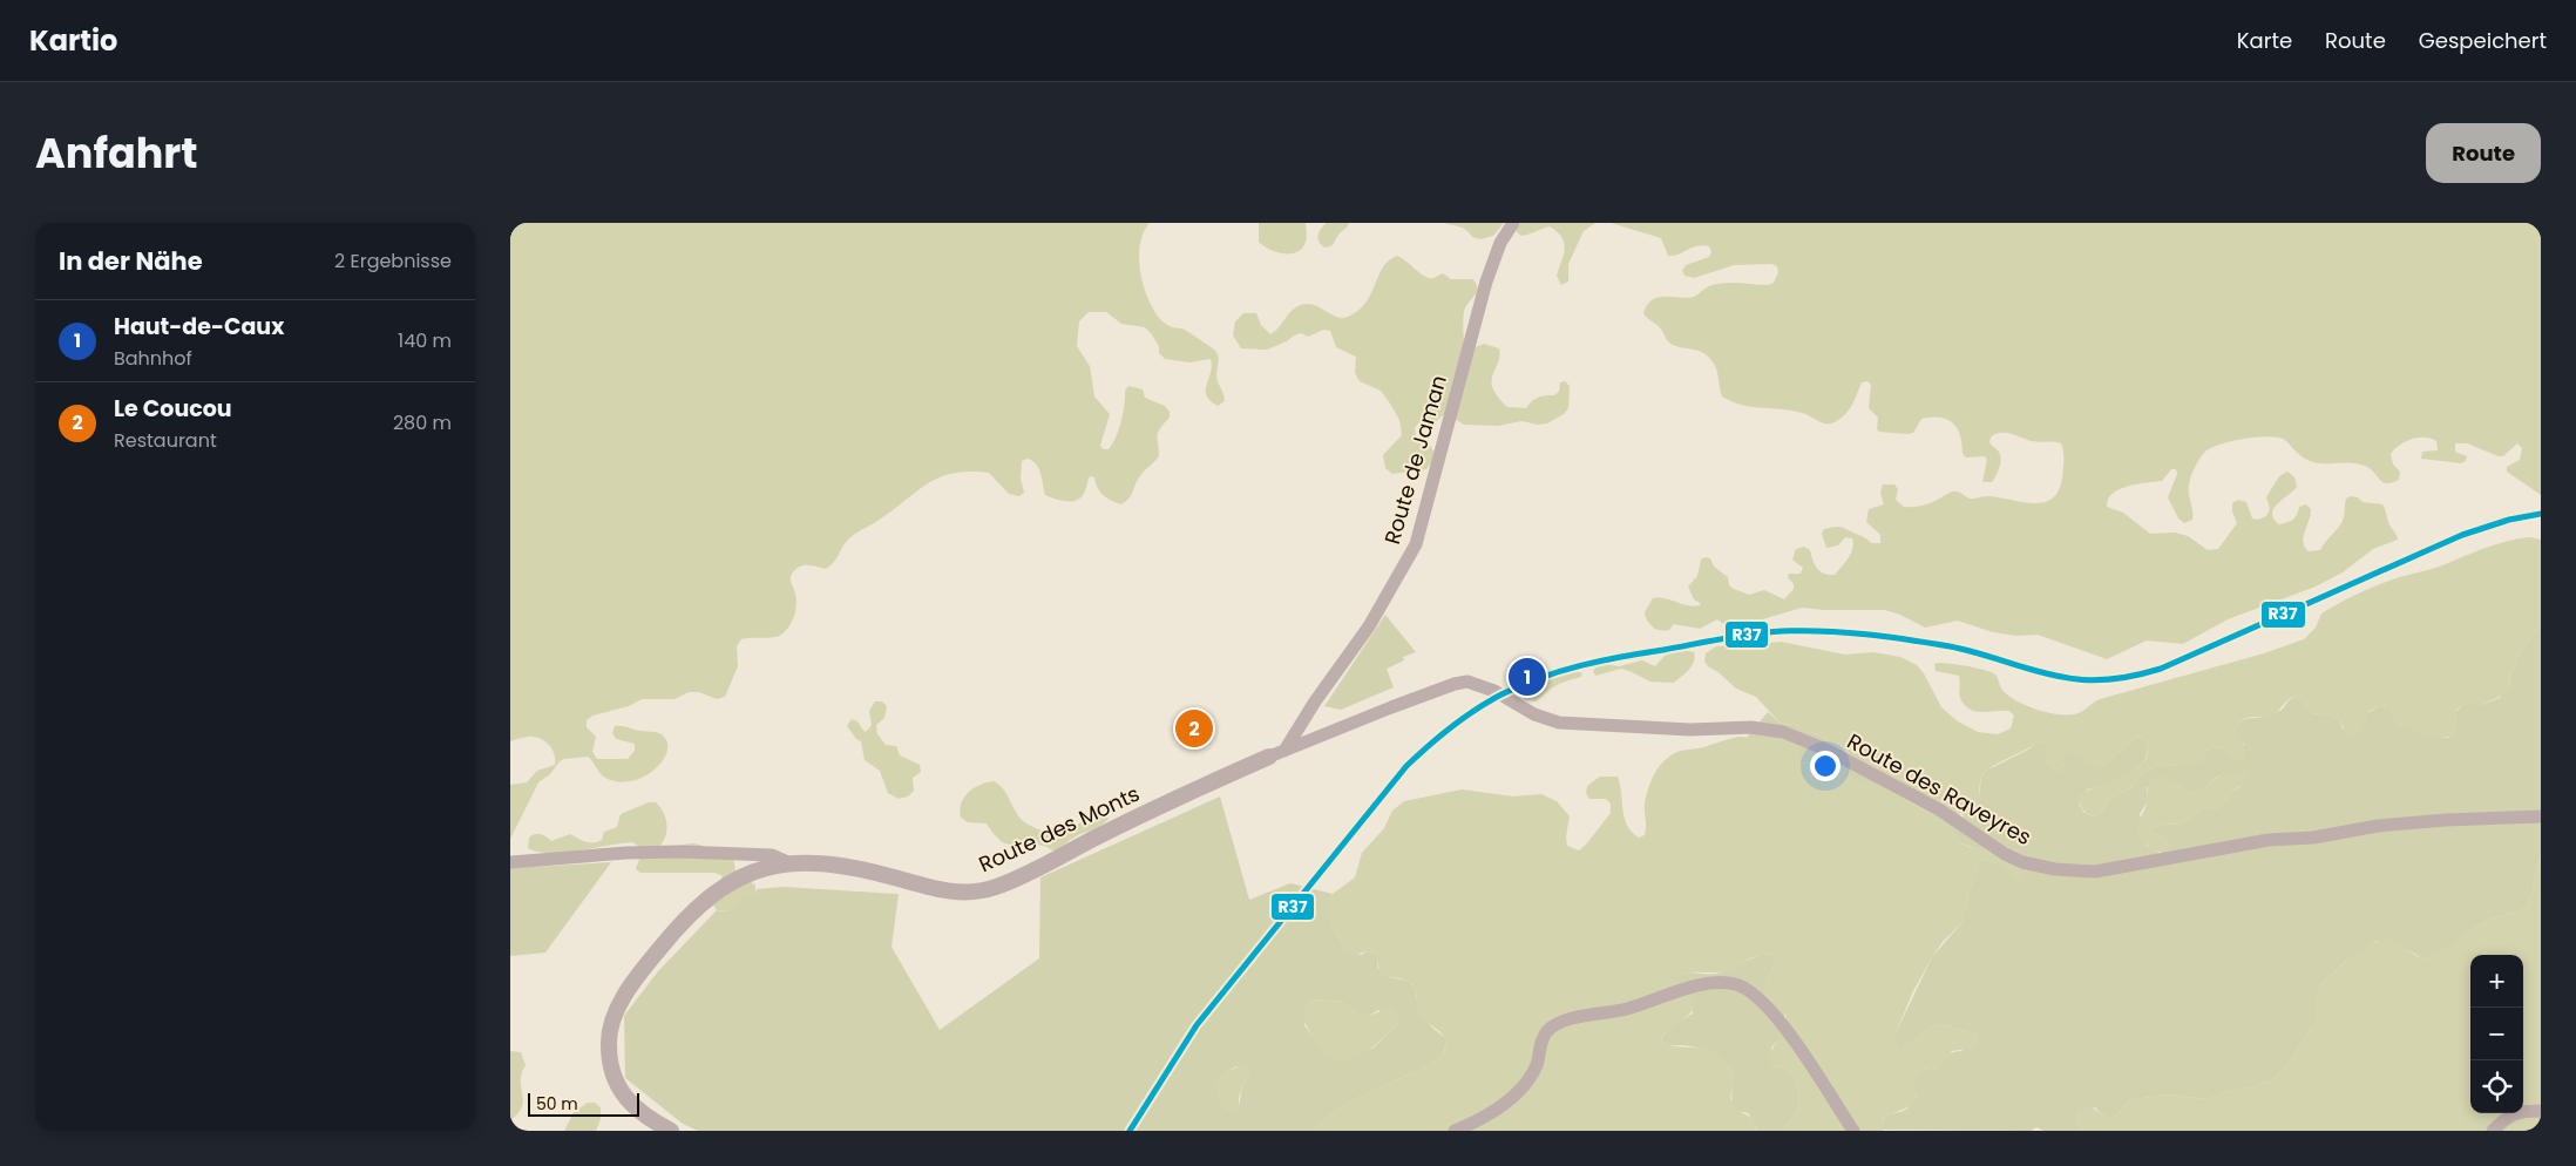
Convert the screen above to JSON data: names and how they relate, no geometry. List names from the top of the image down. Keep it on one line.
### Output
{"streets":{"street":["Route de Jaman","Route des Raveyres","Route des Monts"]},"crossings":[["Route de Jaman","Route des Raveyres"],["Route des Raveyres","Route des Monts"]],"lines":["transit line R37"],"scale_bar":"50 m","page":{"header":"Kartio","nav":["Karte","Route","Gespeichert"],"title":"Anfahrt","buttons":"Route","heading":["In der Nähe","2 Ergebnisse"],"list":[{"mark":"1","name":"Haut-de-Caux","note":"Bahnhof","value":"140 m"},{"mark":"2","name":"Le Coucou","note":"Restaurant","value":"280 m"}],"pins":["1","2"],"map_buttons":["+","−"],"scale":"50 m"}}
